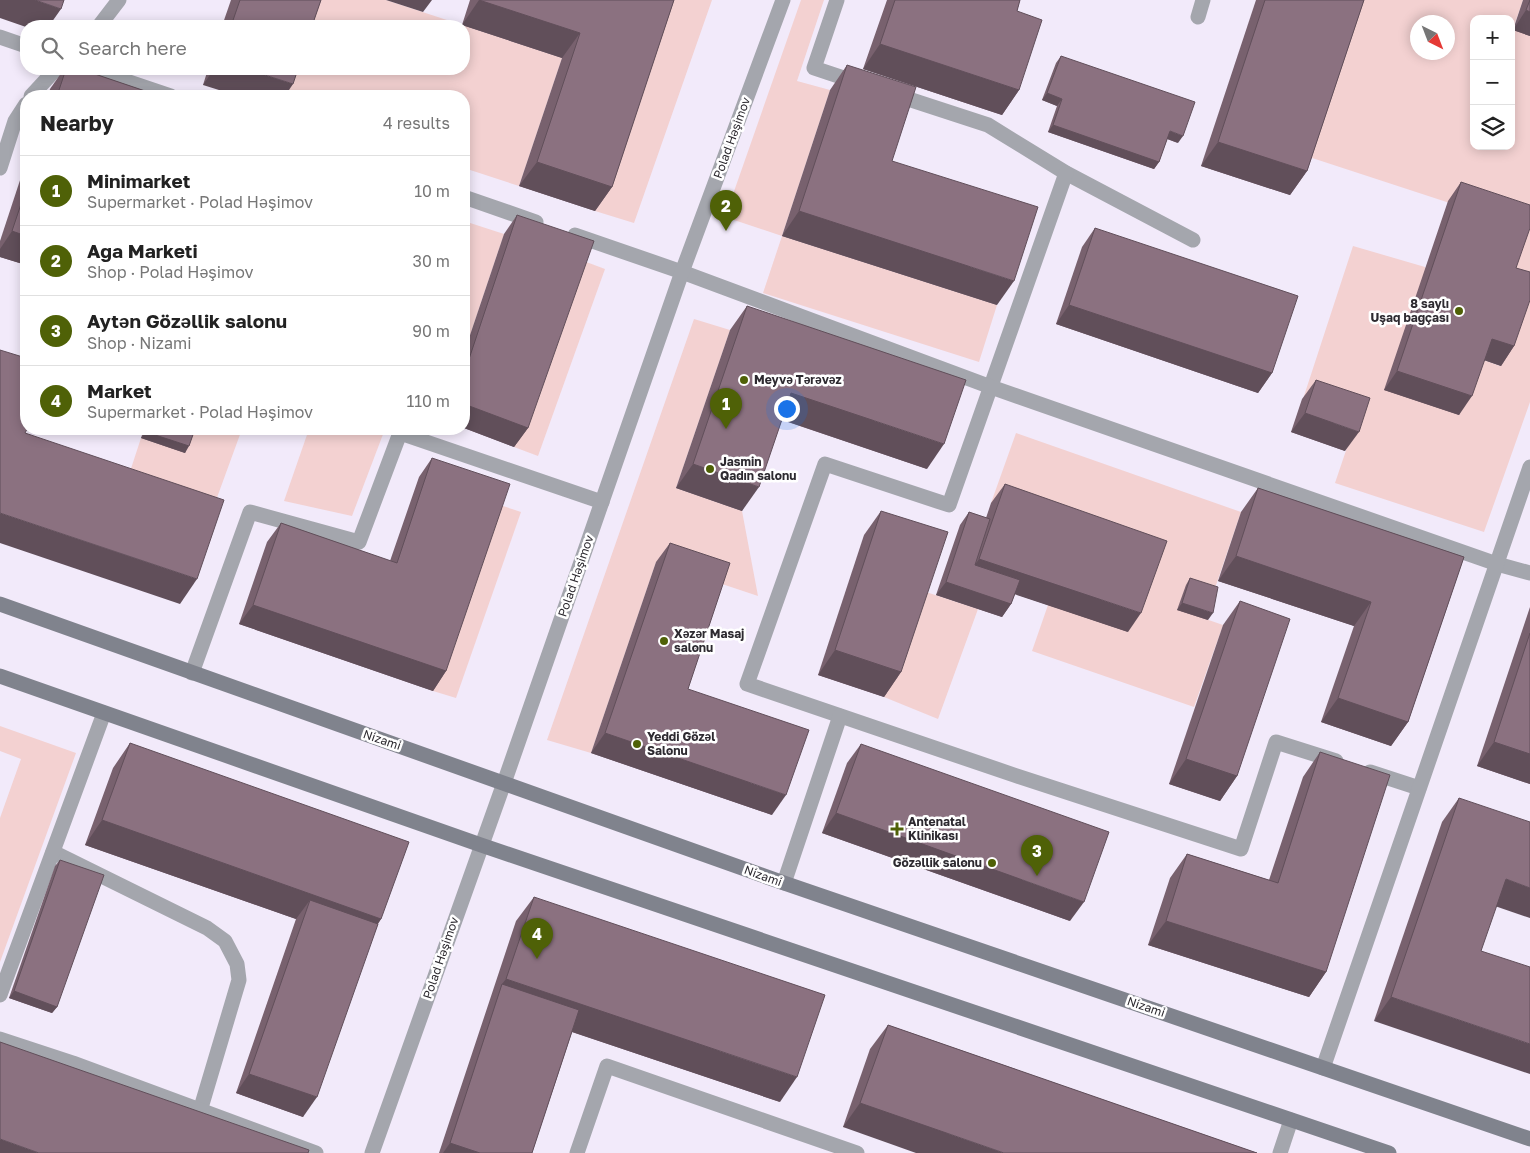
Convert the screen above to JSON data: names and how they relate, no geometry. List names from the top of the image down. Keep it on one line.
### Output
{"streets":{"street":["Polad Həşimov","Nizami"]},"crossings":[["Polad Həşimov","Nizami"]],"places":{"other":["8 saylı Uşaq bağçası","Meyvə Tərəvəz","Jasmin Qadın salonu","Xəzər Masaj salonu","Yeddi Gözəl Salonu","Gözəllik salonu"],"health":["Antenatal Klinikası"]},"north":"bottom right","page":{"map_buttons":["+","−"],"search":"Search here","heading":["Nearby","4 results"],"list":[{"mark":"1","name":"Minimarket","note":"Supermarket · Polad Həşimov","value":"10 m"},{"mark":"2","name":"Ağa Marketi","note":"Shop · Polad Həşimov","value":"30 m"},{"mark":"3","name":"Aytən Gözəllik salonu","note":"Shop · Nizami","value":"90 m"},{"mark":"4","name":"Market","note":"Supermarket · Polad Həşimov","value":"110 m"}],"pins":["2","1","3","4"]}}
